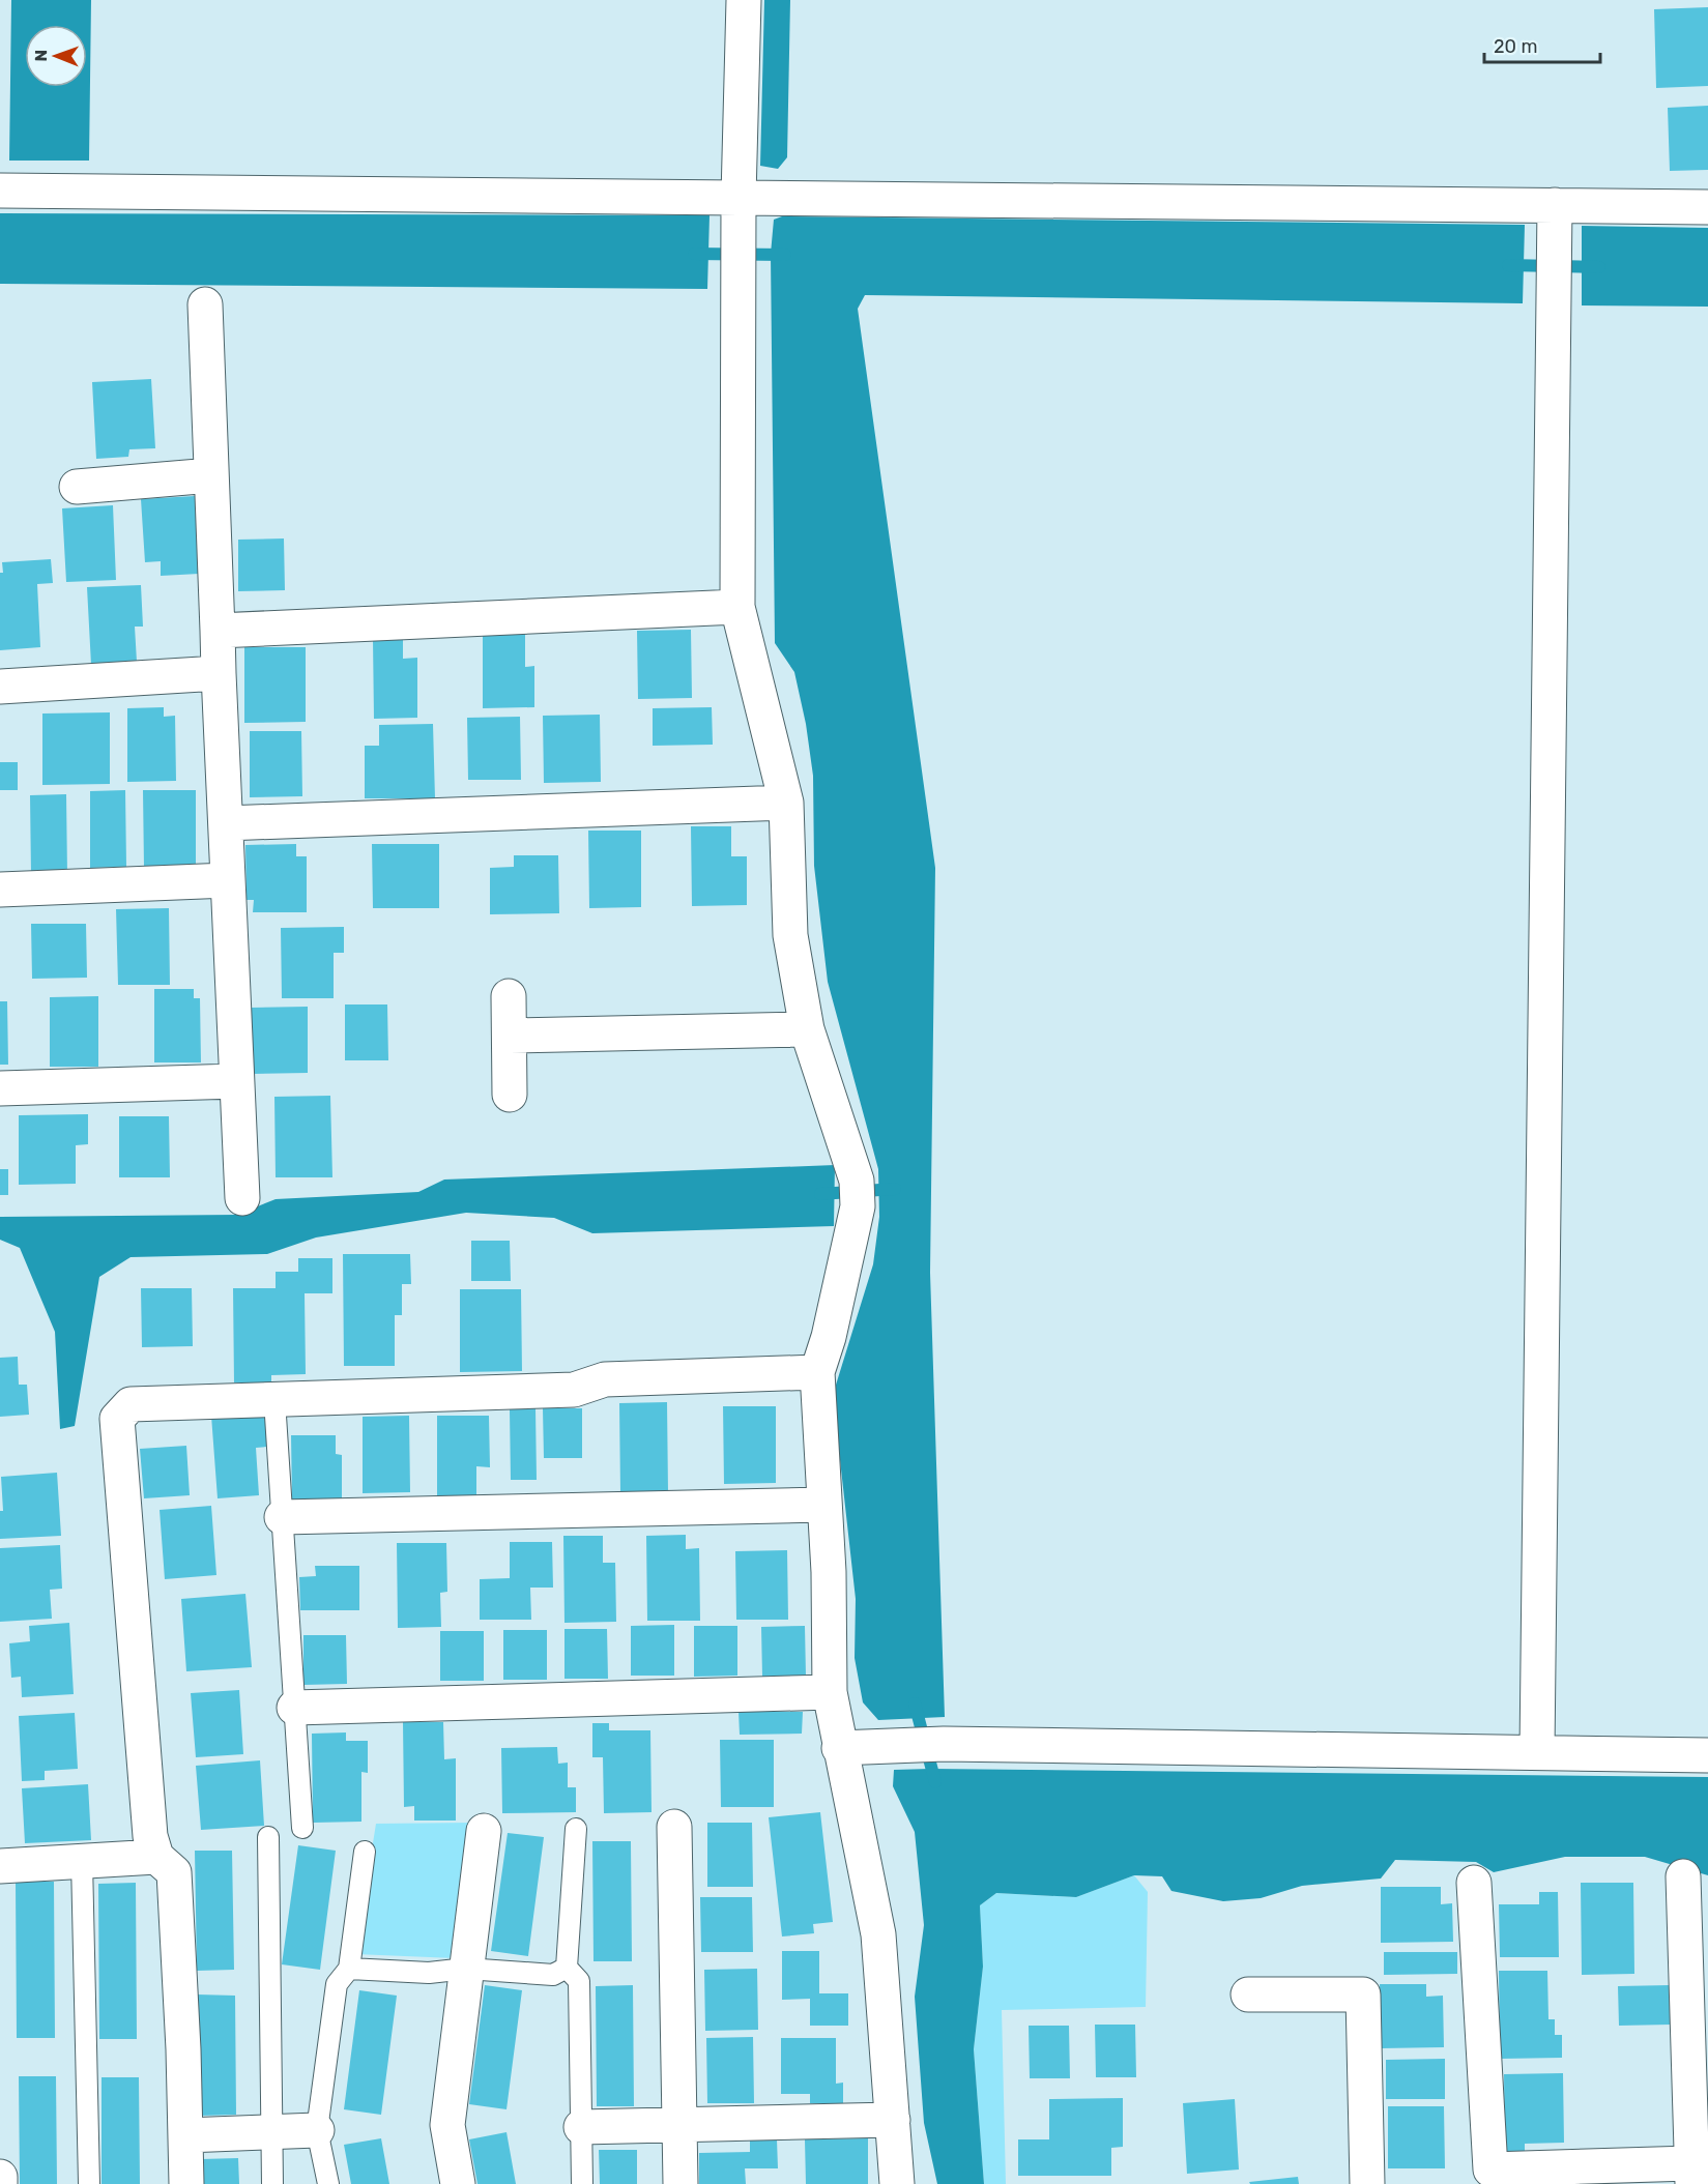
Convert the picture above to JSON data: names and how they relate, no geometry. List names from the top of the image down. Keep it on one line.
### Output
{"scale_bar":"20 m","north":"left"}
